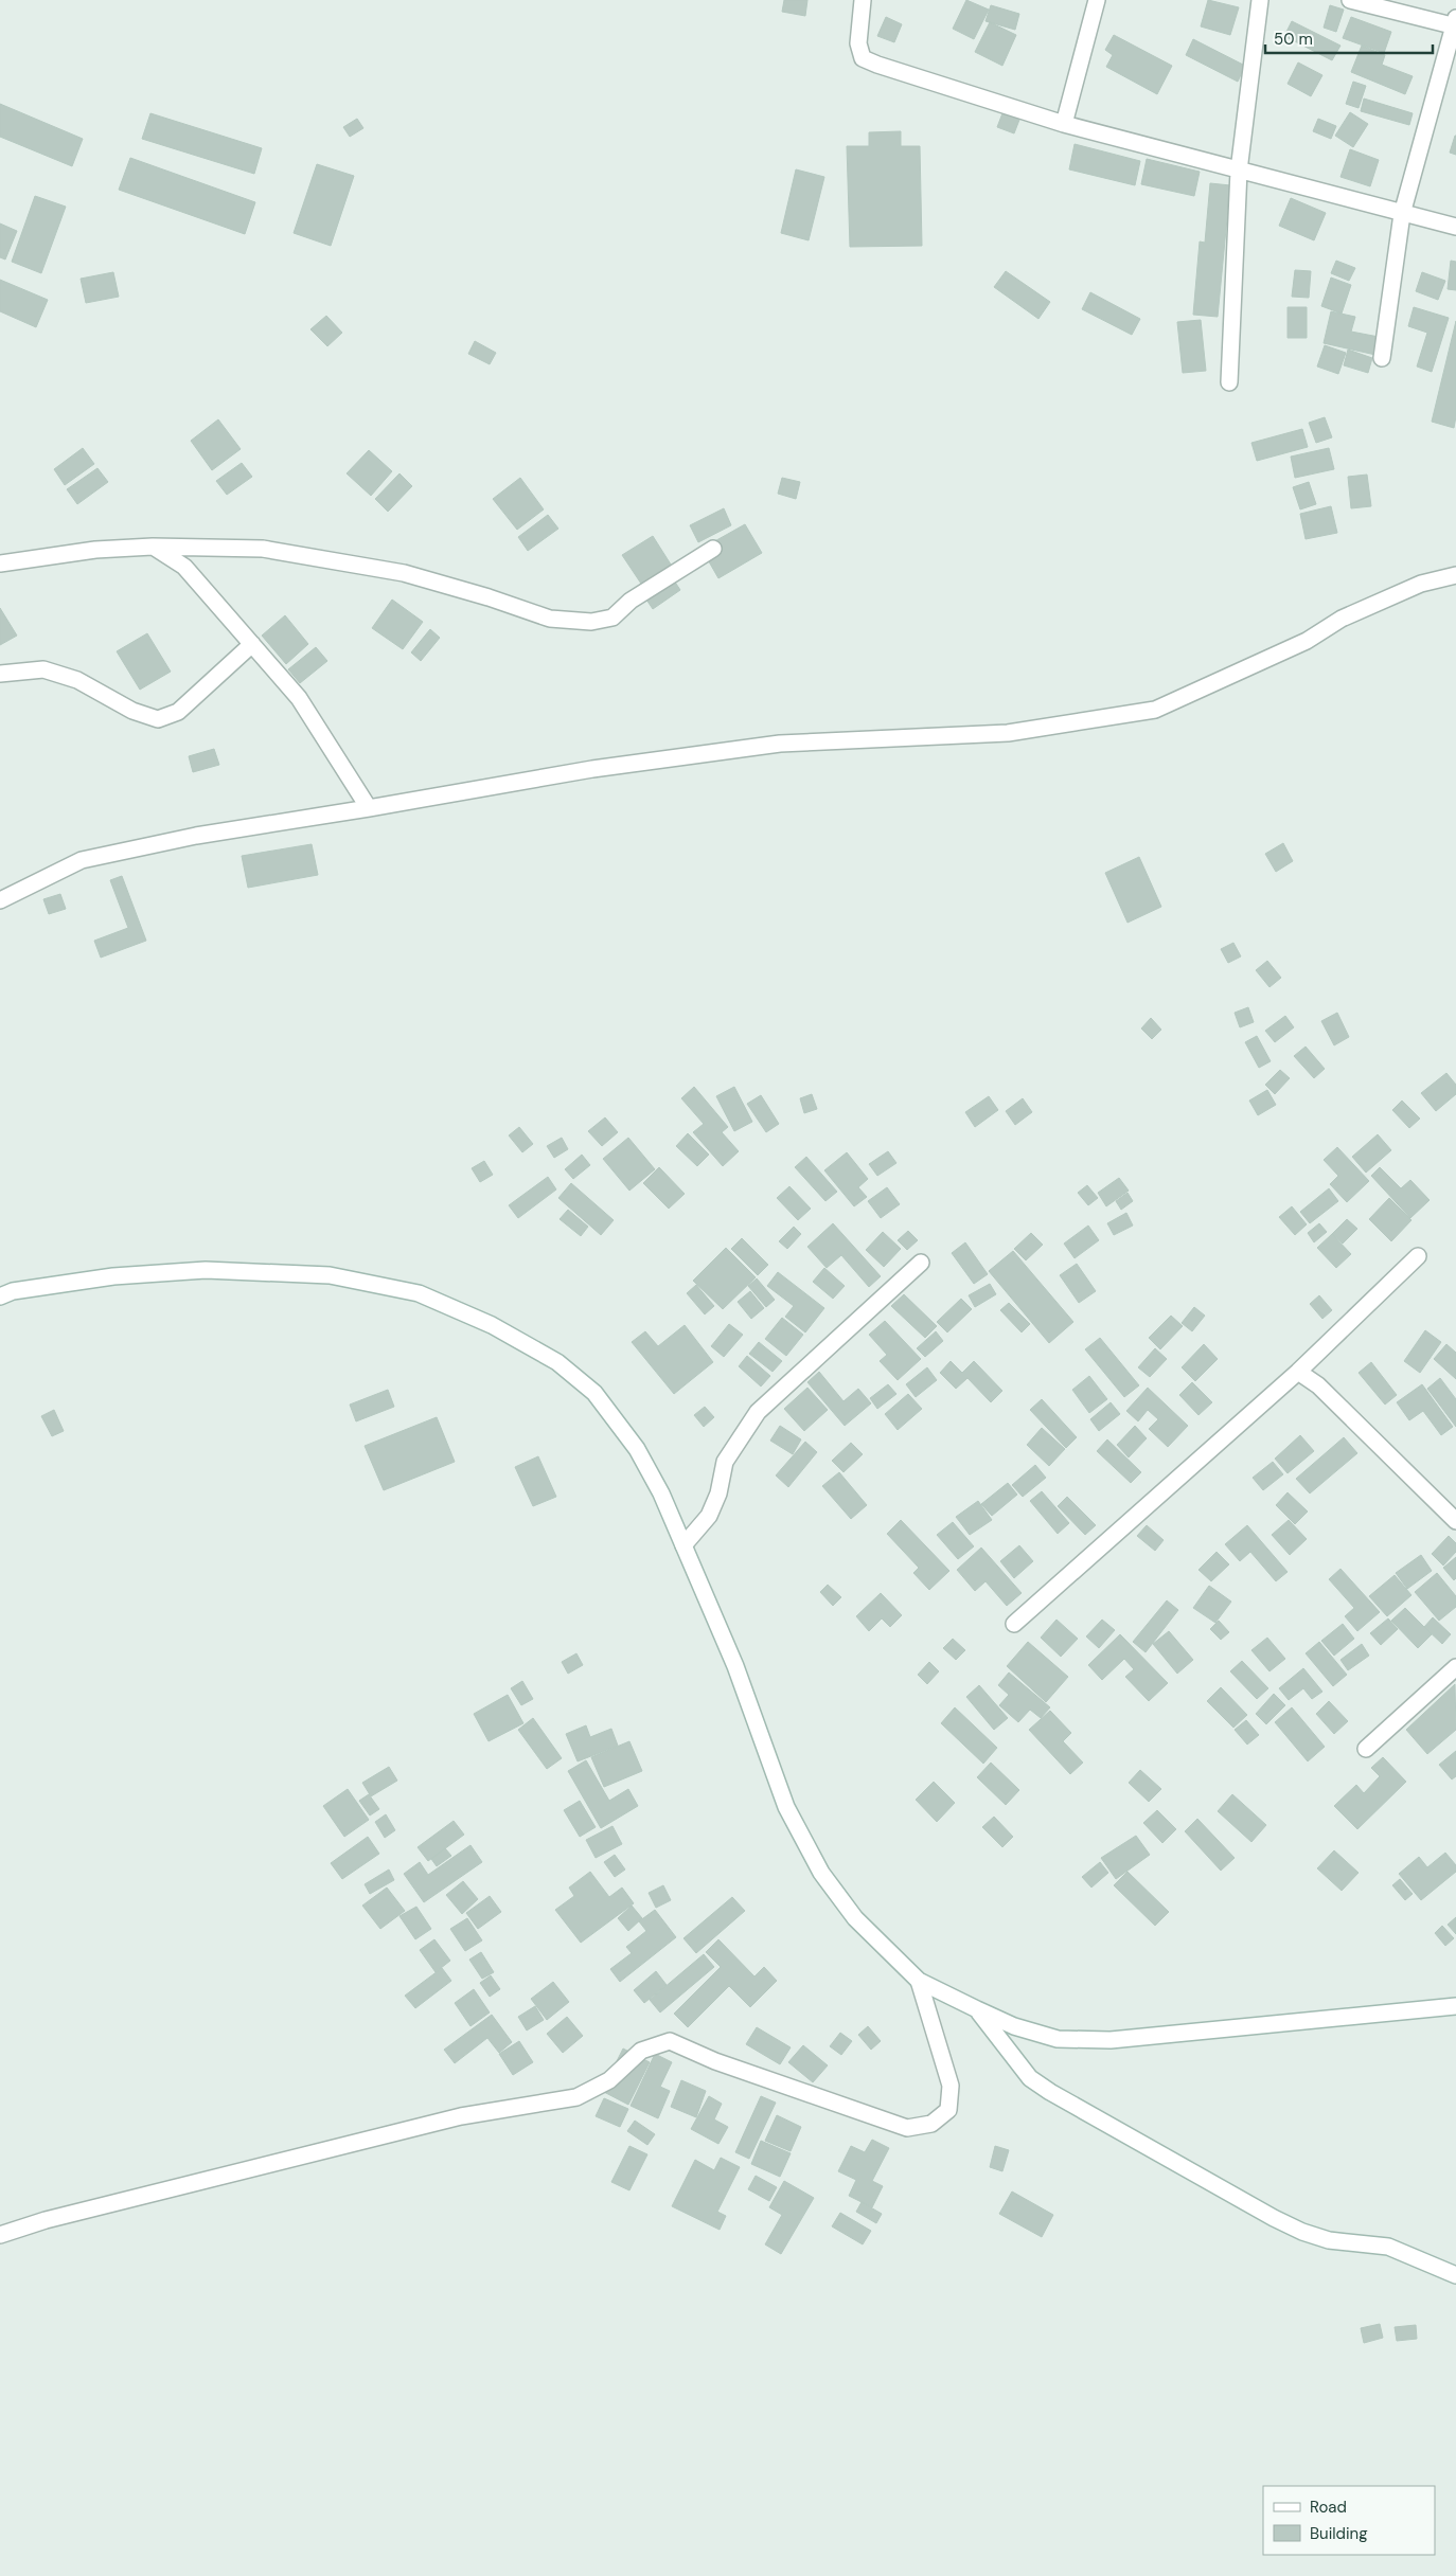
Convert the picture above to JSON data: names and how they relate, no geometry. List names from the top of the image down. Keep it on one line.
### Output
{"legend":["Road","Building"],"scale_bar":"50 m"}
